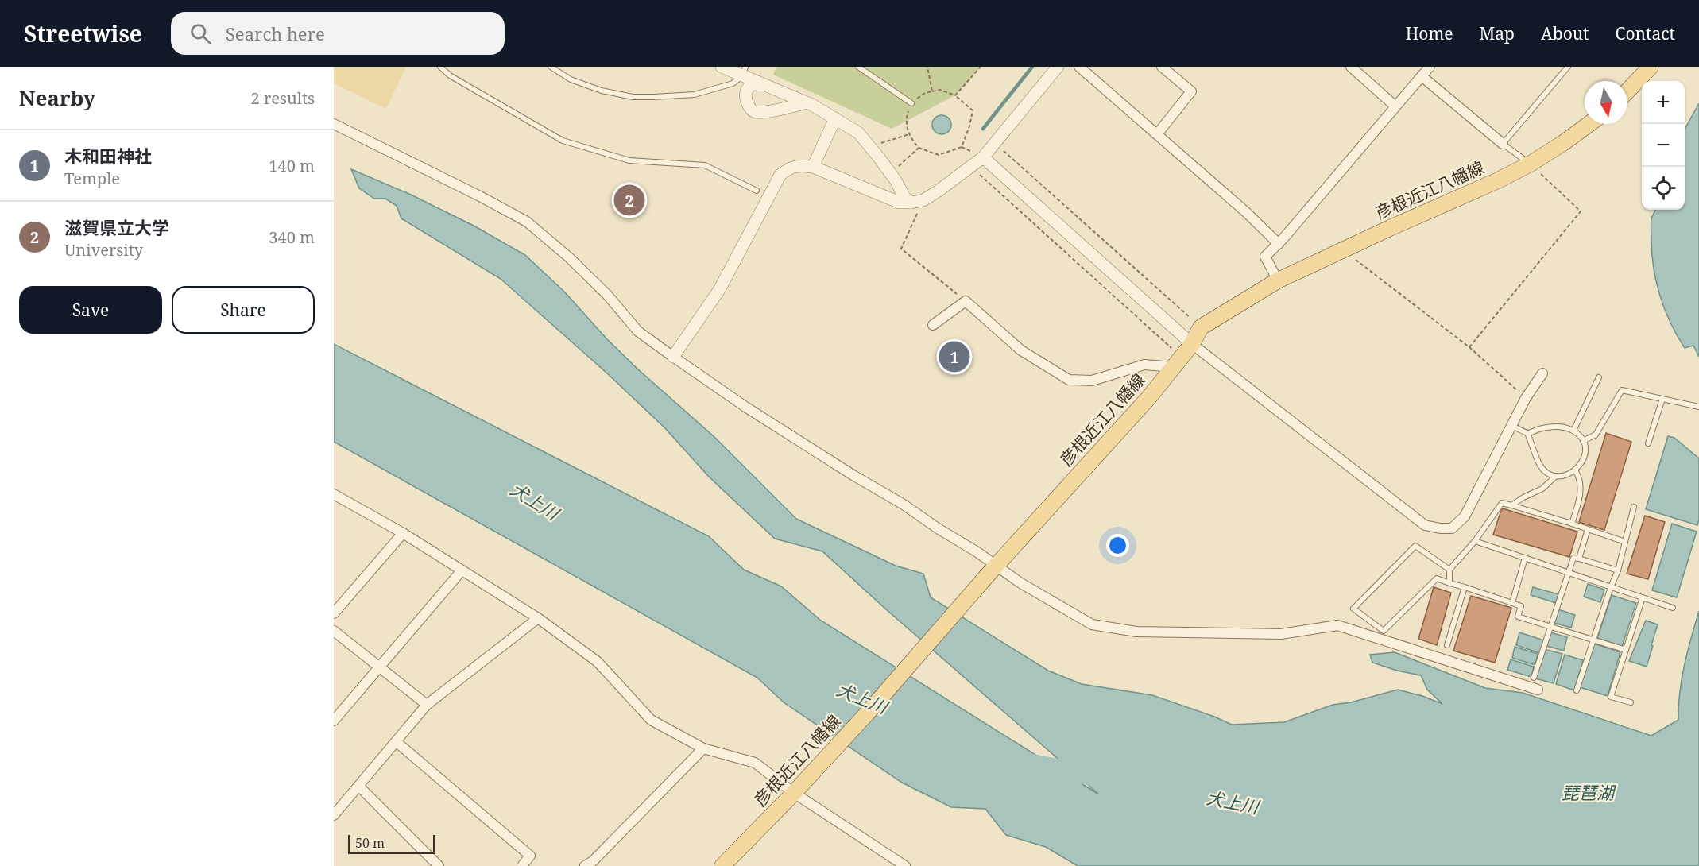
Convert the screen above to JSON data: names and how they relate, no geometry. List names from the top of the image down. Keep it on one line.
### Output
{"streets":{"main road":["彦根近江八幡線"]},"water":["犬上川","琵琶湖"],"scale_bar":"50 m","north":"bottom","page":{"header":"Streetwise","search":"Search here","nav":["Home","Map","About","Contact"],"heading":["Nearby","2 results"],"map_buttons":["+","−"],"list":[{"mark":"1","name":"木和田神社","note":"Temple","value":"140 m"},{"mark":"2","name":"滋賀県立大学","note":"University","value":"340 m"}],"pins":["2","1"],"buttons":["Save","Share"],"scale":"50 m"}}
